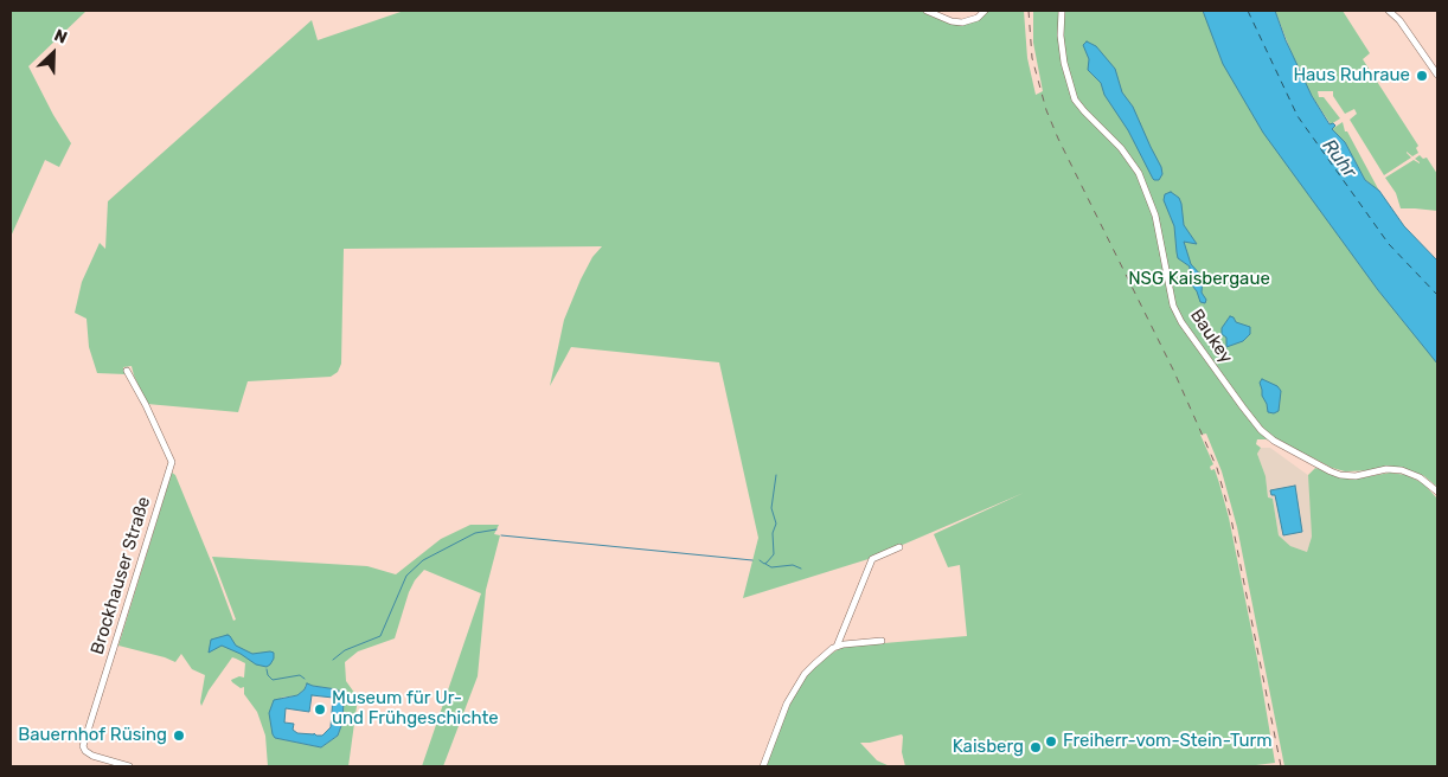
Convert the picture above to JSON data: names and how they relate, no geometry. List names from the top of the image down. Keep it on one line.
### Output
{"streets":{"street":["Baukey","Brockhauser Straße"]},"water":["Ruhr"],"parks":["NSG Kaisbergaue"],"places":["Haus Ruhraue","Museum für Ur- und Frühgeschichte","Bauernhof Rüsing","Freiherr-vom-Stein-Turm","Kaisberg"],"north":"top right"}
